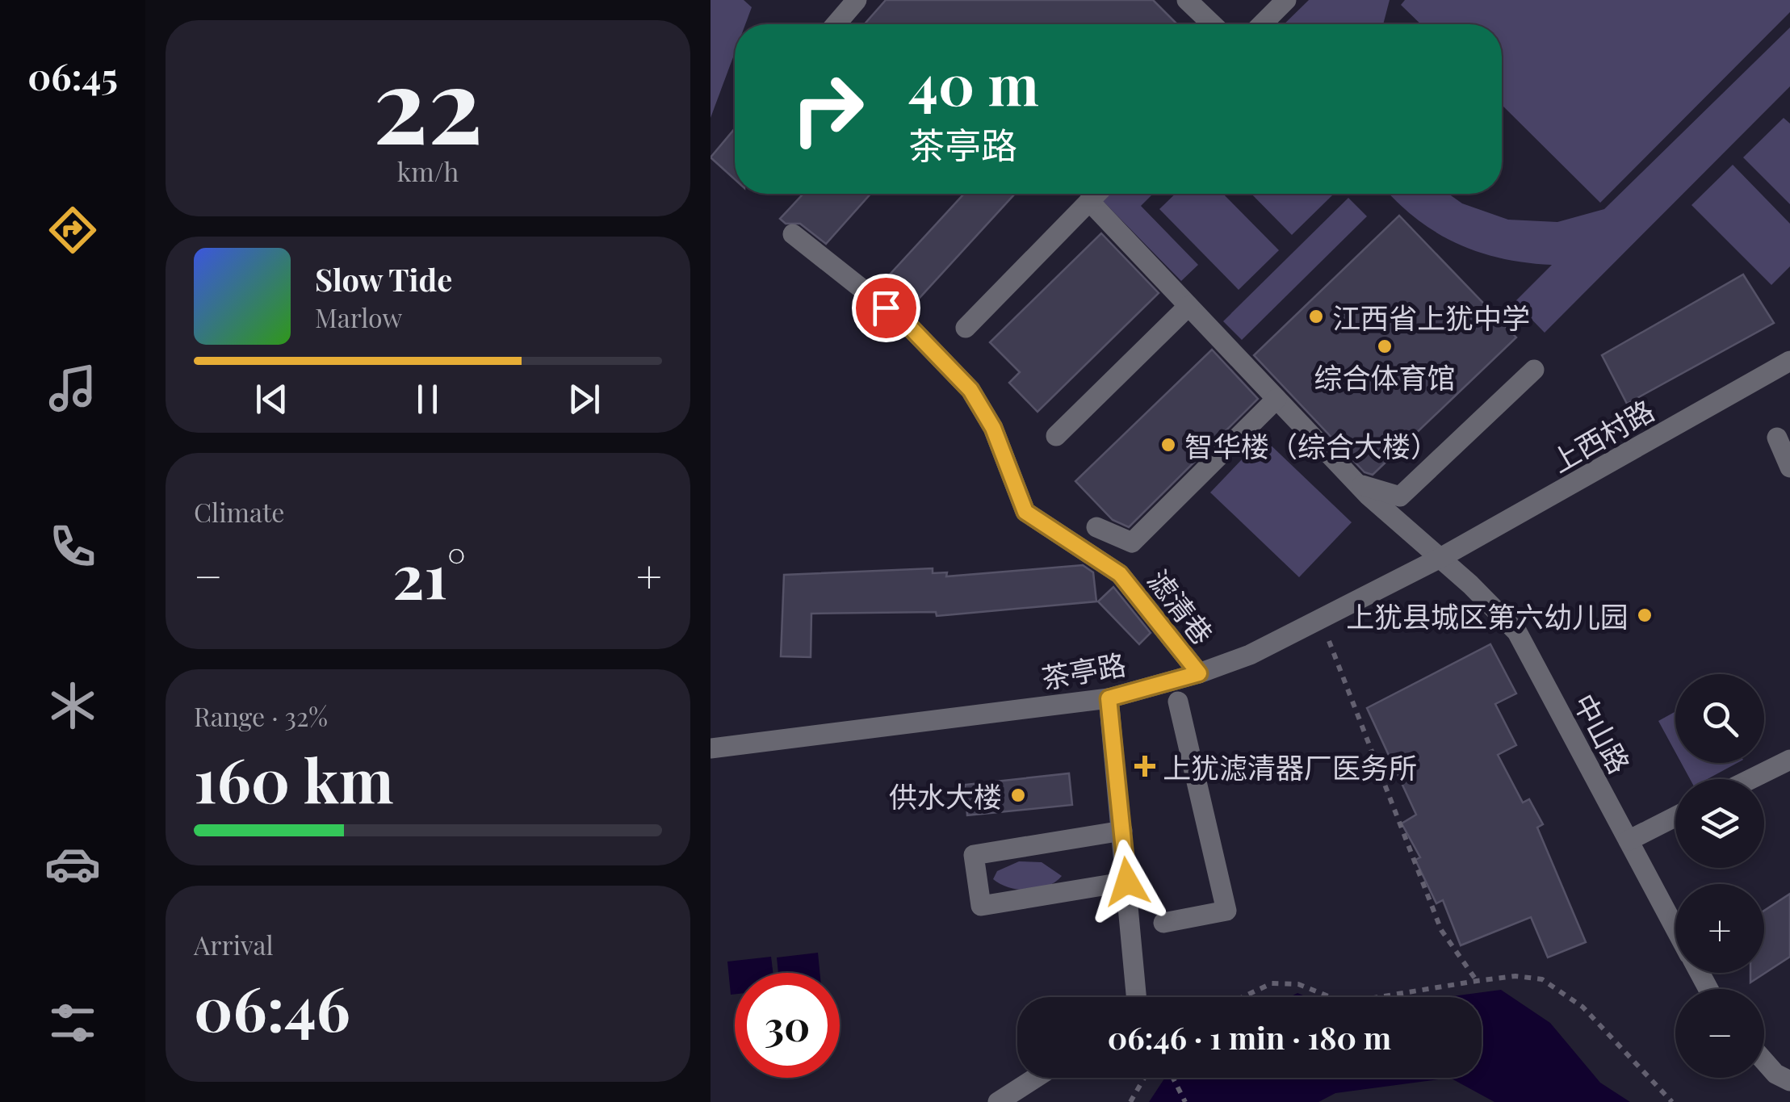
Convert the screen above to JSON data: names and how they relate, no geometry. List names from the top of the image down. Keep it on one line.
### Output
{"streets":{"street":["上西村路","滤清巷","茶亭路","中山路"]},"crossings":[["上西村路","茶亭路"],["上西村路","中山路"],["滤清巷","茶亭路"],["茶亭路","中山路"]],"places":{"other":["江西省上犹中学","综合体育馆","智华楼（综合大楼）","上犹县城区第六幼儿园","供水大楼"],"health":["上犹滤清器厂医务所"]},"page":{"tabs":"06:45","tile":[["22","km/h"],"Climate",["Range · 32%","160 km"],["Arrival","06:46"]],"turn":["40 m","茶亭路"],"song":["Slow Tide","Marlow"],"heat":["−","21°","+"],"map_buttons":["+","−"],"limit":"30","trip":"06:46 · 1 min · 180 m"}}
